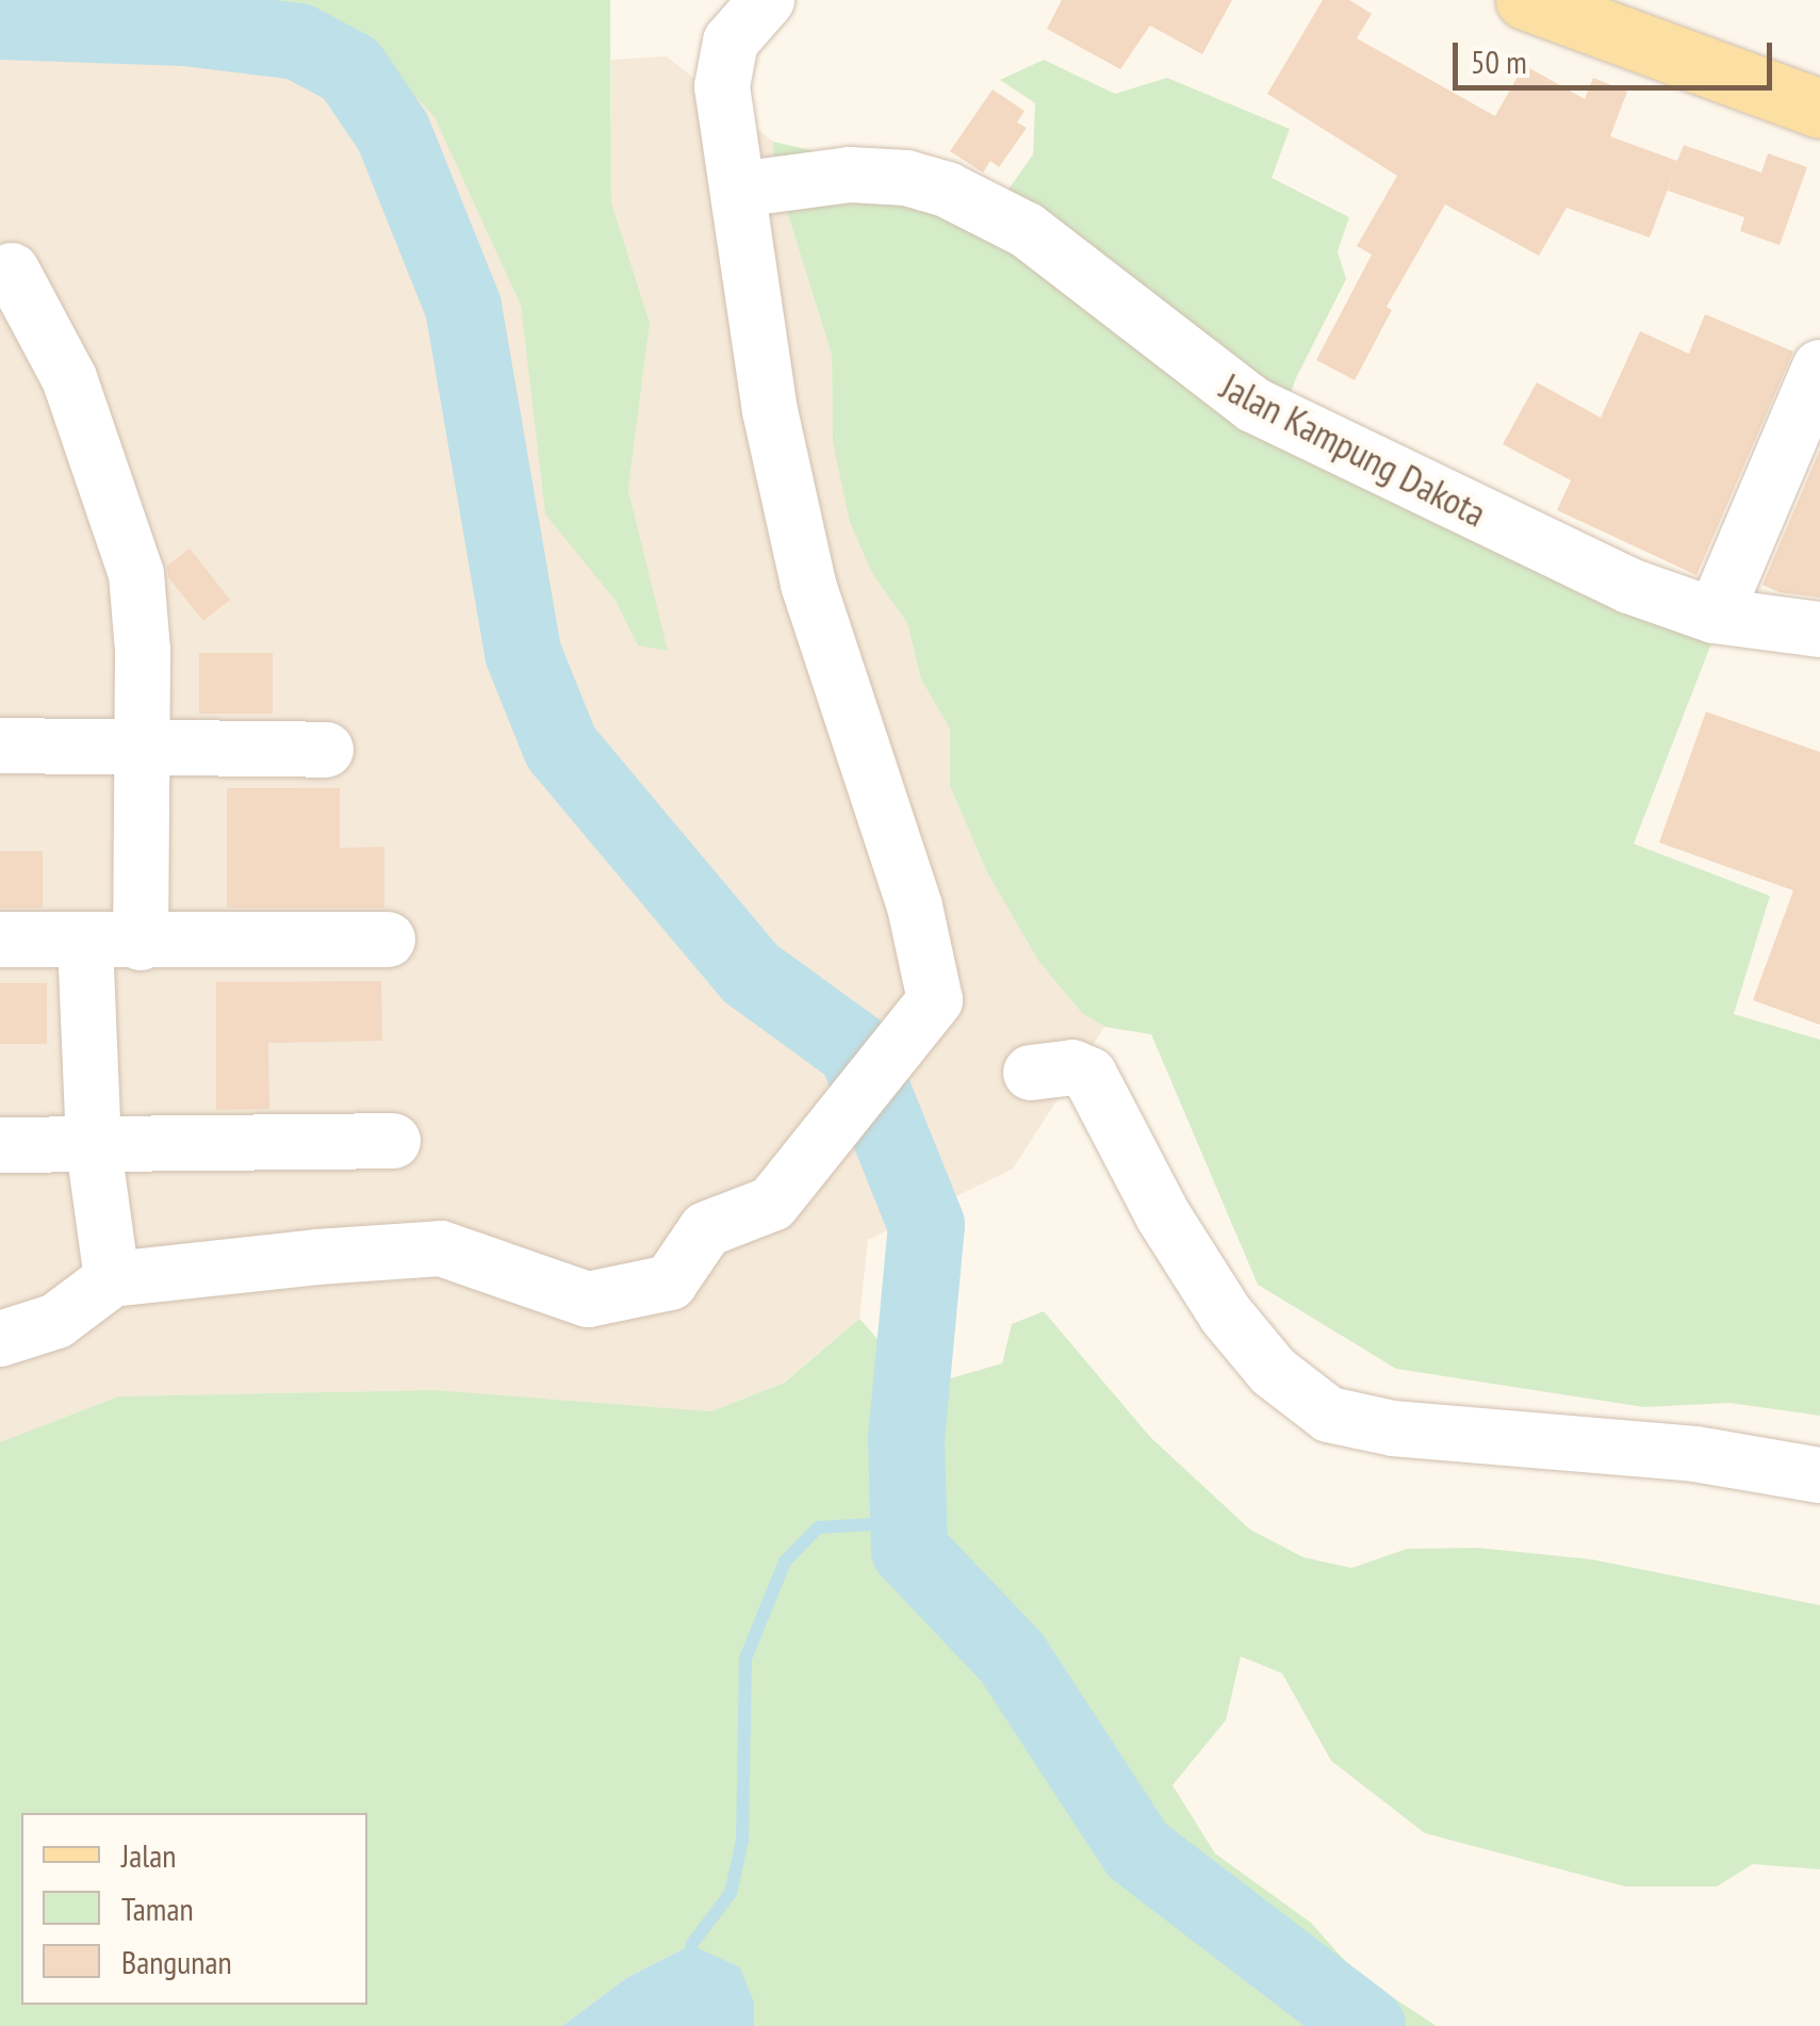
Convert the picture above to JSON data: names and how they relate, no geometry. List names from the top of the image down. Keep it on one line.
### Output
{"streets":{"street":["Jalan Kampung Dakota"]},"legend":["Jalan","Taman","Bangunan"],"scale_bar":"50 m"}
